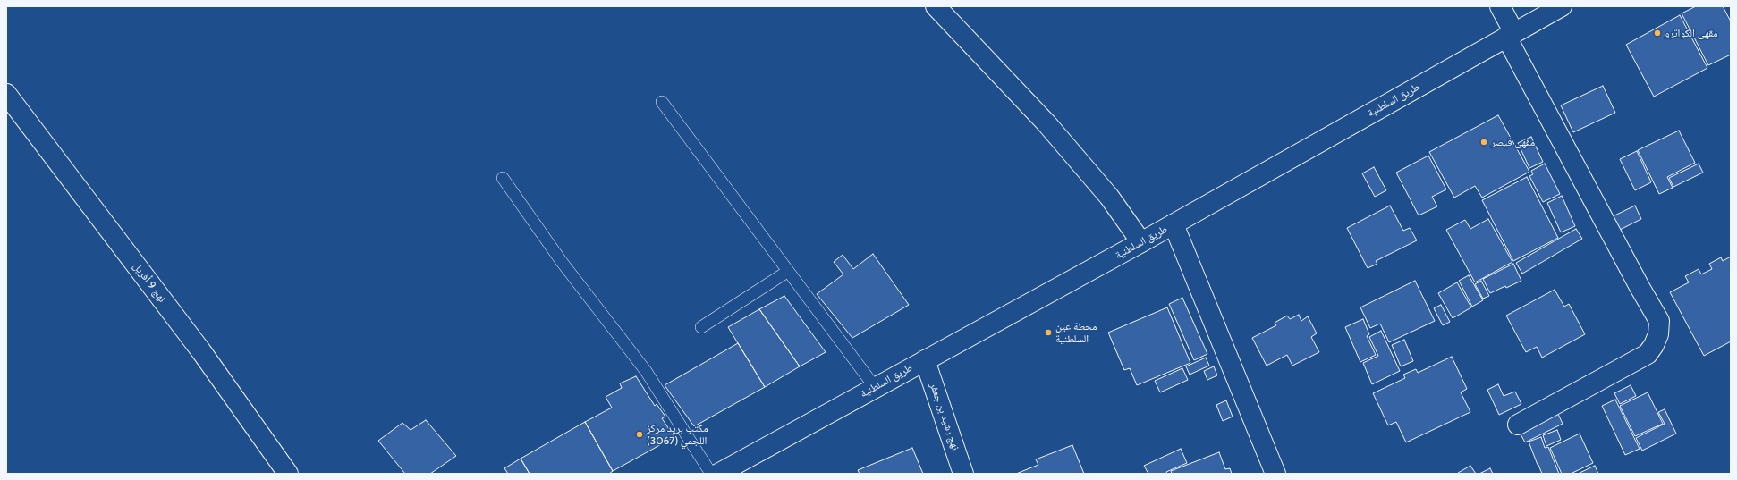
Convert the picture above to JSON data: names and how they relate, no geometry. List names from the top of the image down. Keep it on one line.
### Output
{"streets":{"street":["طريق السلطنية","نهج 9 أفريل","نهج رشيد بن جعفر"]},"crossings":[["طريق السلطنية","نهج رشيد بن جعفر"]],"places":["مقهى الكواترو","مقهى قيصر","محطة عين السلطنية","مكتب بريد مركز اللجمي (3067)"]}
